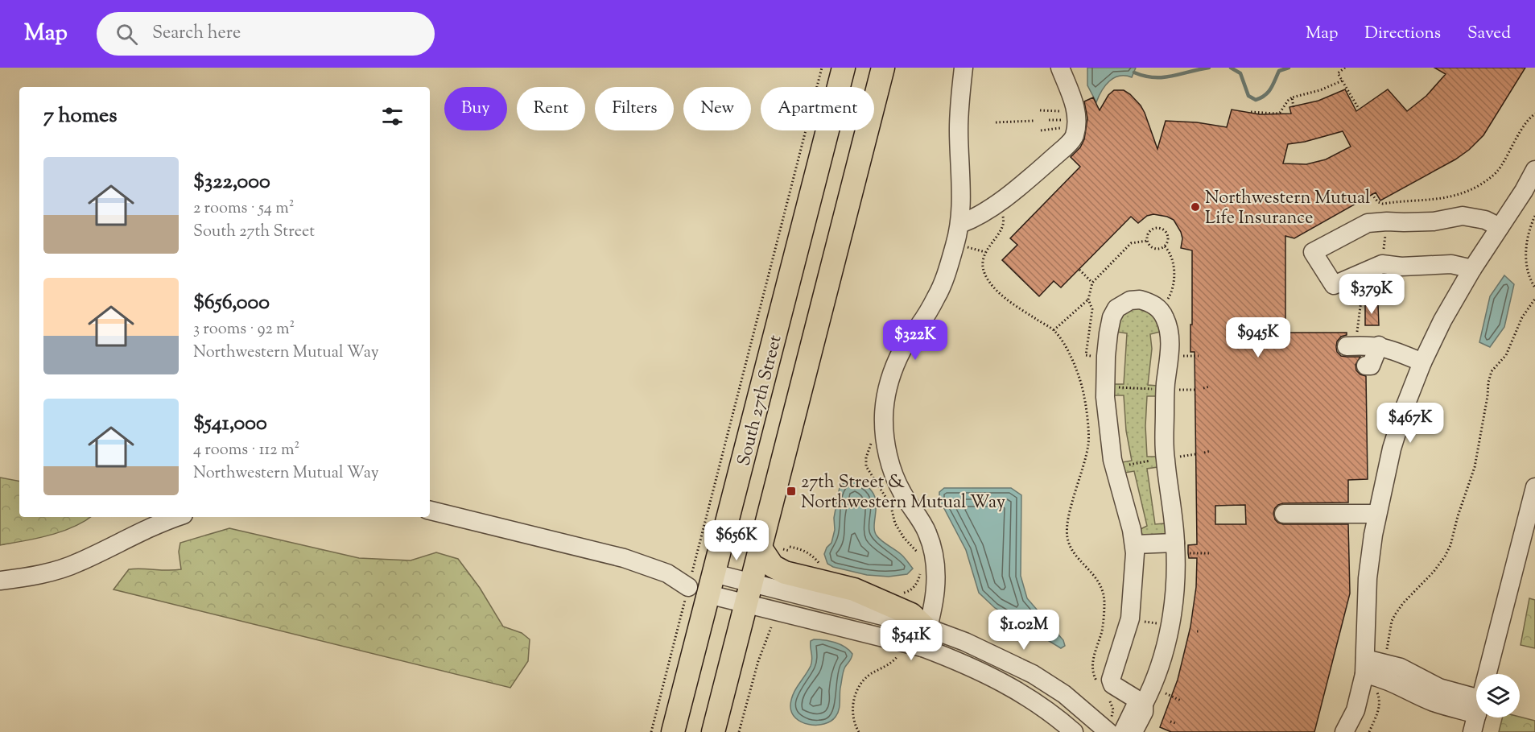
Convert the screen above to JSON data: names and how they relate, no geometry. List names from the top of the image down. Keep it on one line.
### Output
{"streets":{"main road":["South 27th Street"]},"places":{"other":["Northwestern Mutual Life Insurance"],"transit":["27th Street & Northwestern Mutual Way"]},"page":{"header":"Map","search":"Search here","nav":["Map","Directions","Saved"],"chip":["Buy","Rent","Filters","New","Apartment"],"heading":"7 homes","list":[{"name":"$322,000","note":"2 rooms · 54 m² · South 27th Street"},{"name":"$656,000","note":"3 rooms · 92 m² · Northwestern Mutual Way"},{"name":"$541,000","note":"4 rooms · 112 m² · Northwestern Mutual Way"}],"price":["$379K","$945K","$322K","$467K","$656K","$1.02M","$541K"]}}
